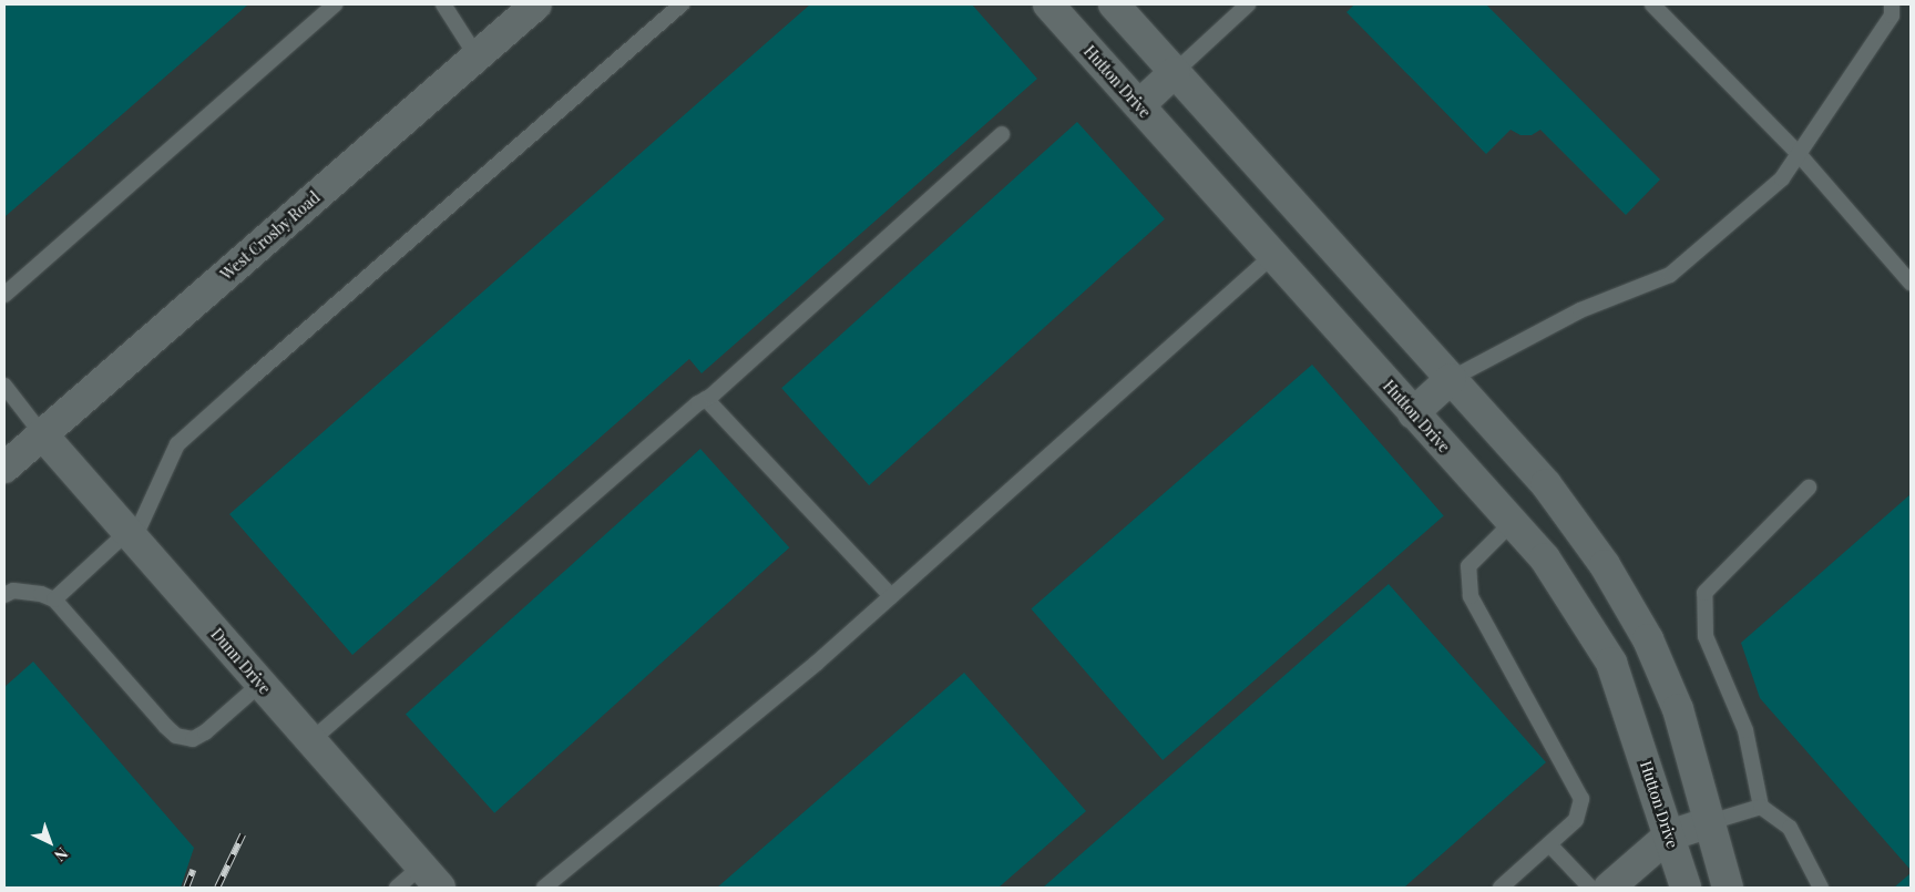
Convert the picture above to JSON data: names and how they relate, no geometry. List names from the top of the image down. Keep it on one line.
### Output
{"streets":{"street":["Hutton Drive","West Crosby Road","Dunn Drive"]},"crossings":[["West Crosby Road","Dunn Drive"]],"north":"bottom right"}
